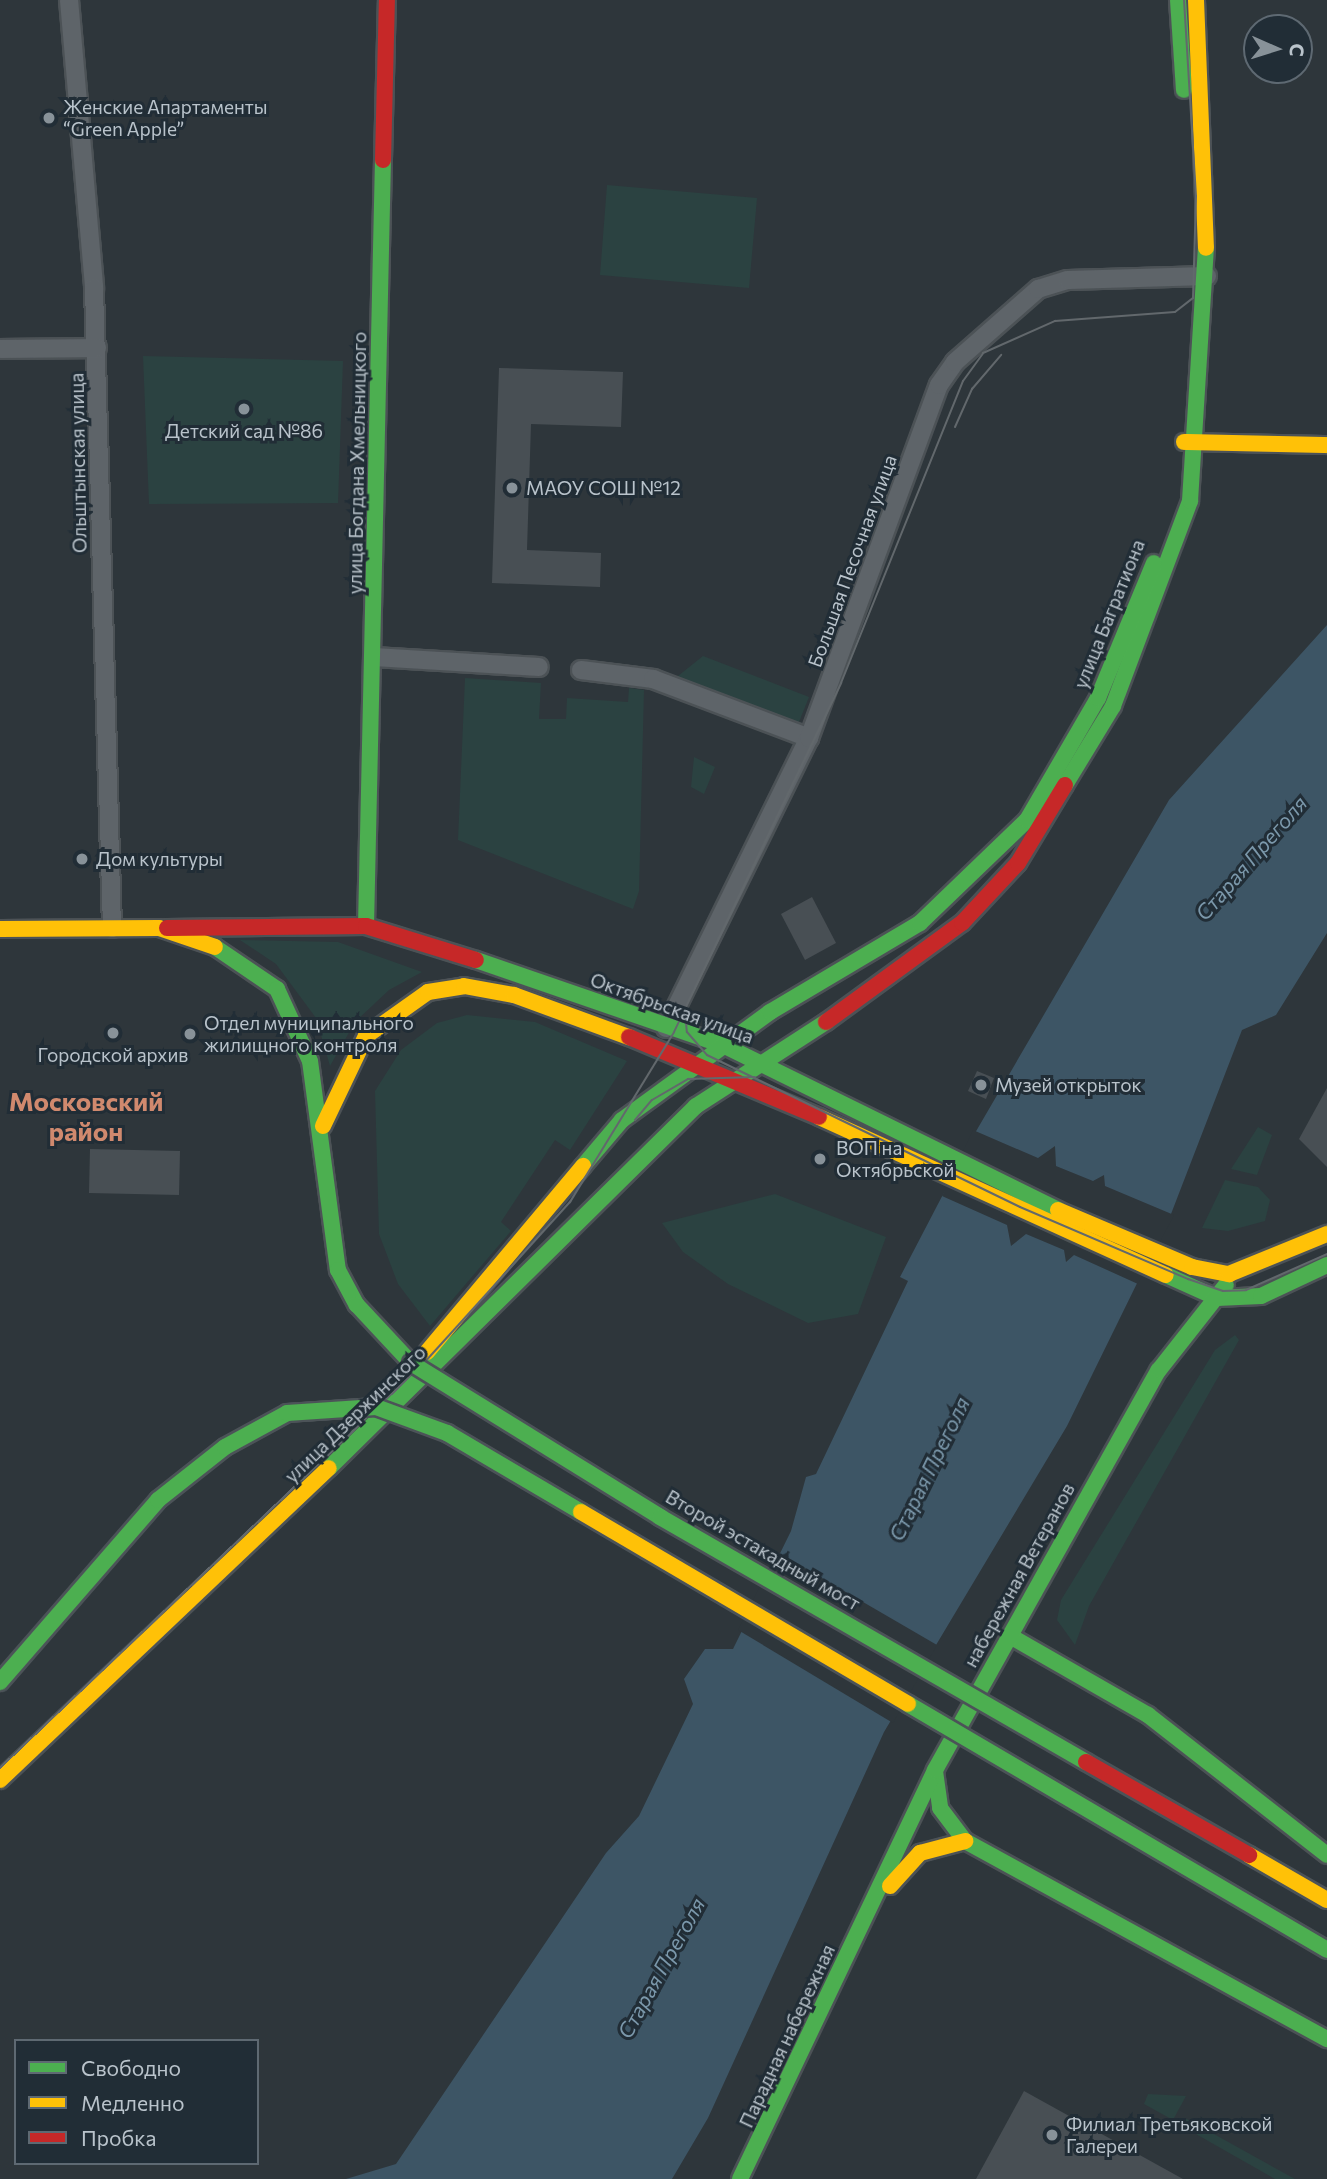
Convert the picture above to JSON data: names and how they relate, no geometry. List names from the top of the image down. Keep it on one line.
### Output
{"streets":{"main road":["улица Богдана Хмельницкого","улица Багратиона","Октябрьская улица","улица Дзержинского","Второй эстакадный мост","набережная Ветеранов","Парадная набережная"],"street":["Ольштынская улица","Большая Песочная улица"]},"crossings":[["Ольштынская улица","Октябрьская улица"],["улица Богдана Хмельницкого","Октябрьская улица"],["Большая Песочная улица","улица Багратиона"],["Большая Песочная улица","Октябрьская улица"],["улица Багратиона","Октябрьская улица"],["улица Багратиона","улица Дзержинского"],["улица Багратиона","Второй эстакадный мост"],["Октябрьская улица","Второй эстакадный мост"],["Октябрьская улица","набережная Ветеранов"],["улица Дзержинского","Второй эстакадный мост"],["набережная Ветеранов","Парадная набережная"]],"districts":["Московский район"],"water":["Старая Преголя"],"places":["Женские Апартаменты “Green Apple”","Детский сад №86","МАОУ СОШ №12","Дом культуры","Городской архив","Отдел муниципального жилищного контроля","Музей открыток","ВОП на Октябрьской","Филиал Третьяковской Галереи"],"legend":["Свободно","Медленно","Пробка"],"north":"right"}
